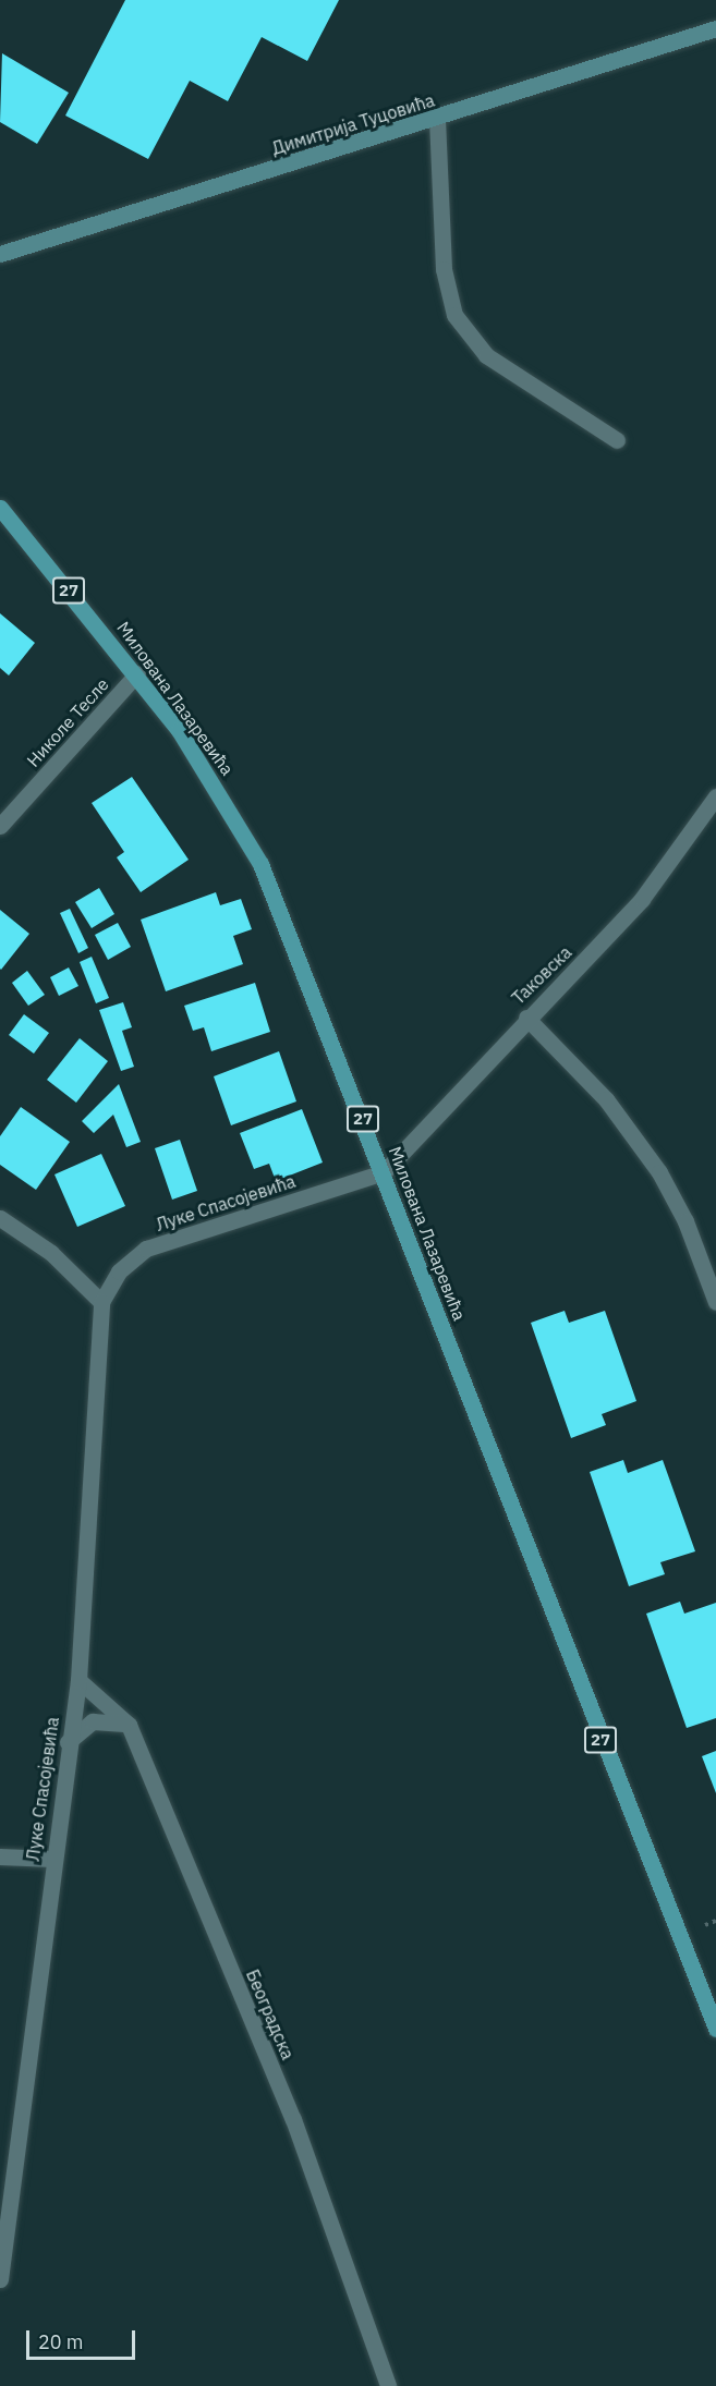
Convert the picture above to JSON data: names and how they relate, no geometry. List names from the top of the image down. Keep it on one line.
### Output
{"streets":{"main road":["27","Милована Лазаревића"],"street":["Димитрија Туцовића","Николе Тесле","Таковска","Луке Спасојевића","Београдска"]},"crossings":[["Милована Лазаревића","Николе Тесле"],["Милована Лазаревића","Таковска"],["Милована Лазаревића","Луке Спасојевића"],["Таковска","Луке Спасојевића"],["Луке Спасојевића","Београдска"]],"scale_bar":"20 m"}
